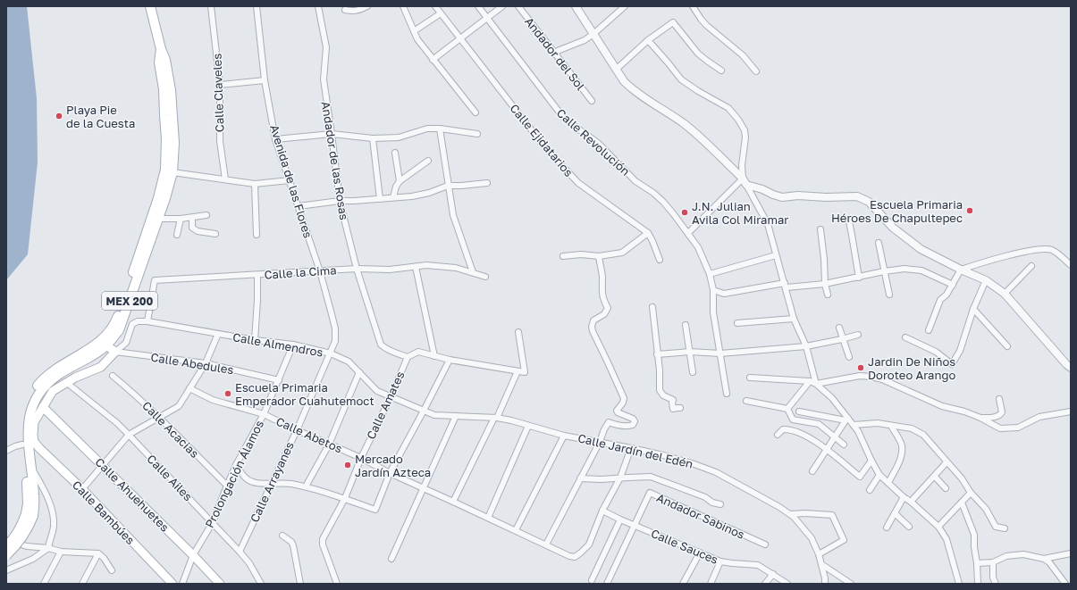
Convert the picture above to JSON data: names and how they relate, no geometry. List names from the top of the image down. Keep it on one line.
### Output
{"streets":{"main road":["MEX 200","Calle Abedules","Calle Ahuehuetes","Calle Bambúes"],"street":["Andador del Sol","Calle Claveles","Calle Ejidatarios","Calle Revolución","Andador de las Rosas","Avenida de las Flores","Calle la Cima","Calle Almendros","Calle Amates","Calle Acacias","Calle Abetos","Calle Jardín del Edén","Prolongación Álamos","Calle Ailes","Calle Arrayanes","Andador Sabinos","Calle Sauces"]},"crossings":[["Andador de las Rosas","Calle la Cima"],["Andador de las Rosas","Calle Amates"],["Avenida de las Flores","Calle la Cima"],["Avenida de las Flores","Calle Almendros"],["Avenida de las Flores","Calle Arrayanes"],["Calle la Cima","Calle Almendros"],["MEX 200","Calle Abedules"],["Calle Almendros","Calle Abedules"],["Calle Almendros","Calle Amates"],["Calle Almendros","Calle Jardín del Edén"],["Calle Almendros","Prolongación Álamos"],["Calle Almendros","Calle Arrayanes"],["Calle Abedules","Prolongación Álamos"],["Calle Amates","Calle Abetos"],["Calle Acacias","Prolongación Álamos"],["Calle Abetos","Prolongación Álamos"],["Calle Abetos","Calle Arrayanes"],["Calle Abetos","Calle Sauces"],["Prolongación Álamos","Calle Ailes"],["Prolongación Álamos","Calle Ahuehuetes"],["Calle Ailes","Calle Arrayanes"],["Calle Ahuehuetes","Calle Bambúes"],["Andador Sabinos","Calle Sauces"]],"places":["Playa Pie de la Cuesta","Escuela Primaria Héroes De Chapultepec","J.N. Julian Avila Col Miramar","Jardin De Niños Doroteo Arango","Escuela Primaria Emperador Cuahutemoct","Mercado Jardín Azteca"]}
